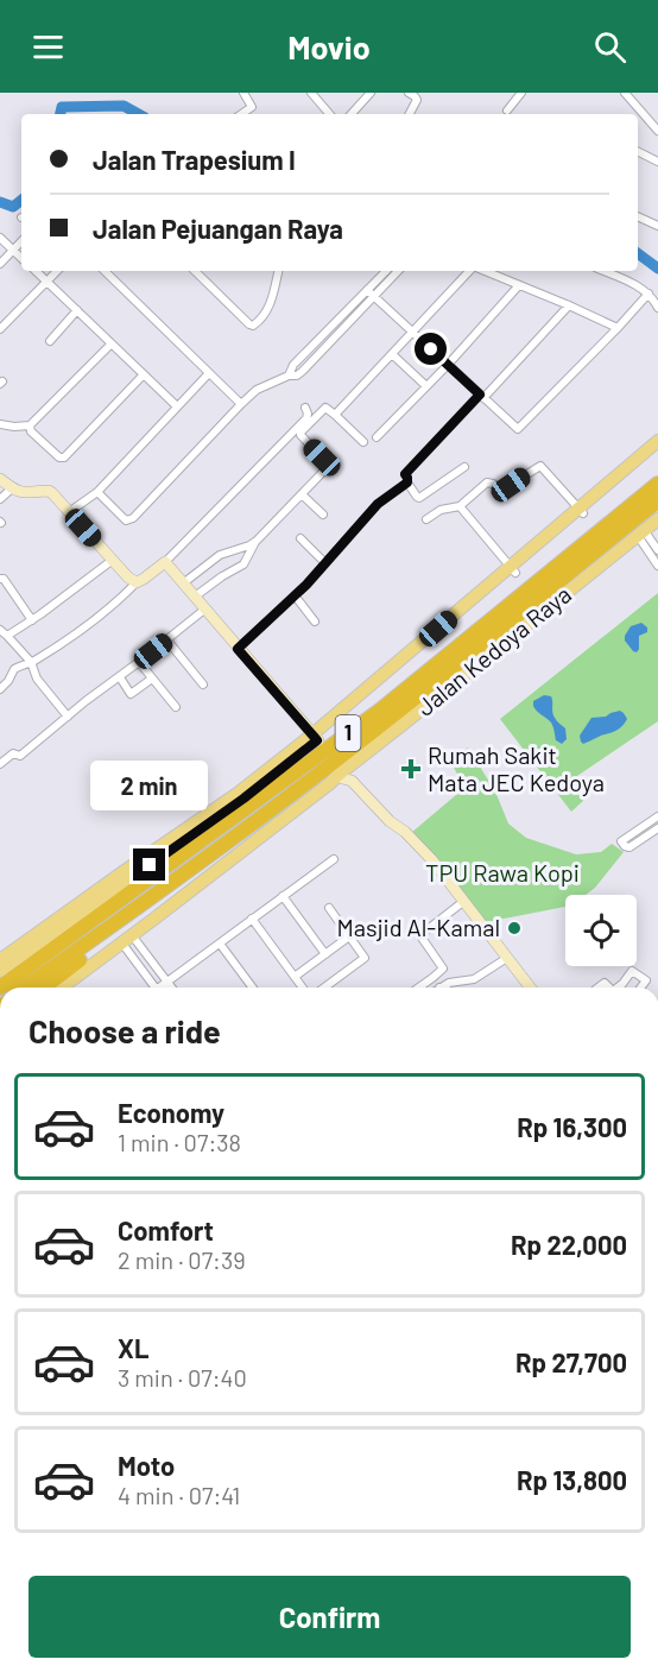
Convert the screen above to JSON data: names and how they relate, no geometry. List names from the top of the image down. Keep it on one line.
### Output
{"streets":{"highway":["1"],"main road":["Jalan Kedoya Raya"]},"parks":["TPU Rawa Kopi"],"places":{"health":["Rumah Sakit Mata JEC Kedoya"],"other":["Masjid Al-Kamal"]},"page":{"header":"Movio","banner":["Jalan Trapesium I","Jalan Pejuangan Raya"],"bubble":"2 min","heading":"Choose a ride","list":[{"name":"Economy","note":"1 min · 07:38","value":"Rp 16,300"},{"name":"Comfort","note":"2 min · 07:39","value":"Rp 22,000"},{"name":"XL","note":"3 min · 07:40","value":"Rp 27,700"},{"name":"Moto","note":"4 min · 07:41","value":"Rp 13,800"}],"buttons":"Confirm"}}
